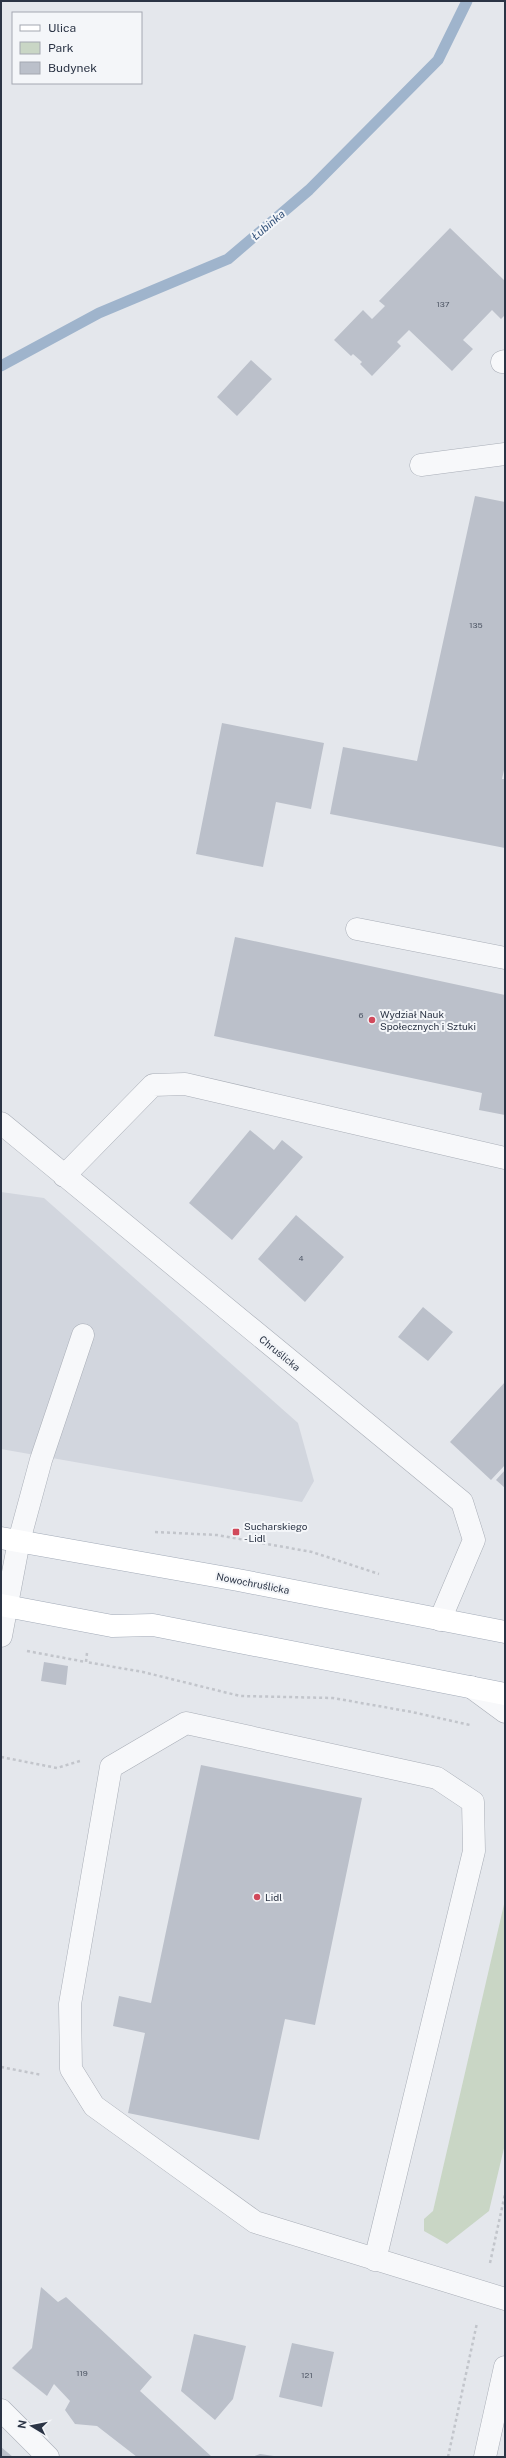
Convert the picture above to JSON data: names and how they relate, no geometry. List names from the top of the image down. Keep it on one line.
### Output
{"streets":{"main road":["Nowochruślicka"],"street":["Chruślicka"]},"crossings":[["Chruślicka","Nowochruślicka"]],"water":["Łubinka"],"places":{"other":["Wydział Nauk Społecznych i Sztuki","Lidl"],"transit":["Sucharskiego - Lidl"]},"house_numbers":["137","135","6","4","119","121"],"legend":["Ulica","Park","Budynek"],"north":"left"}
